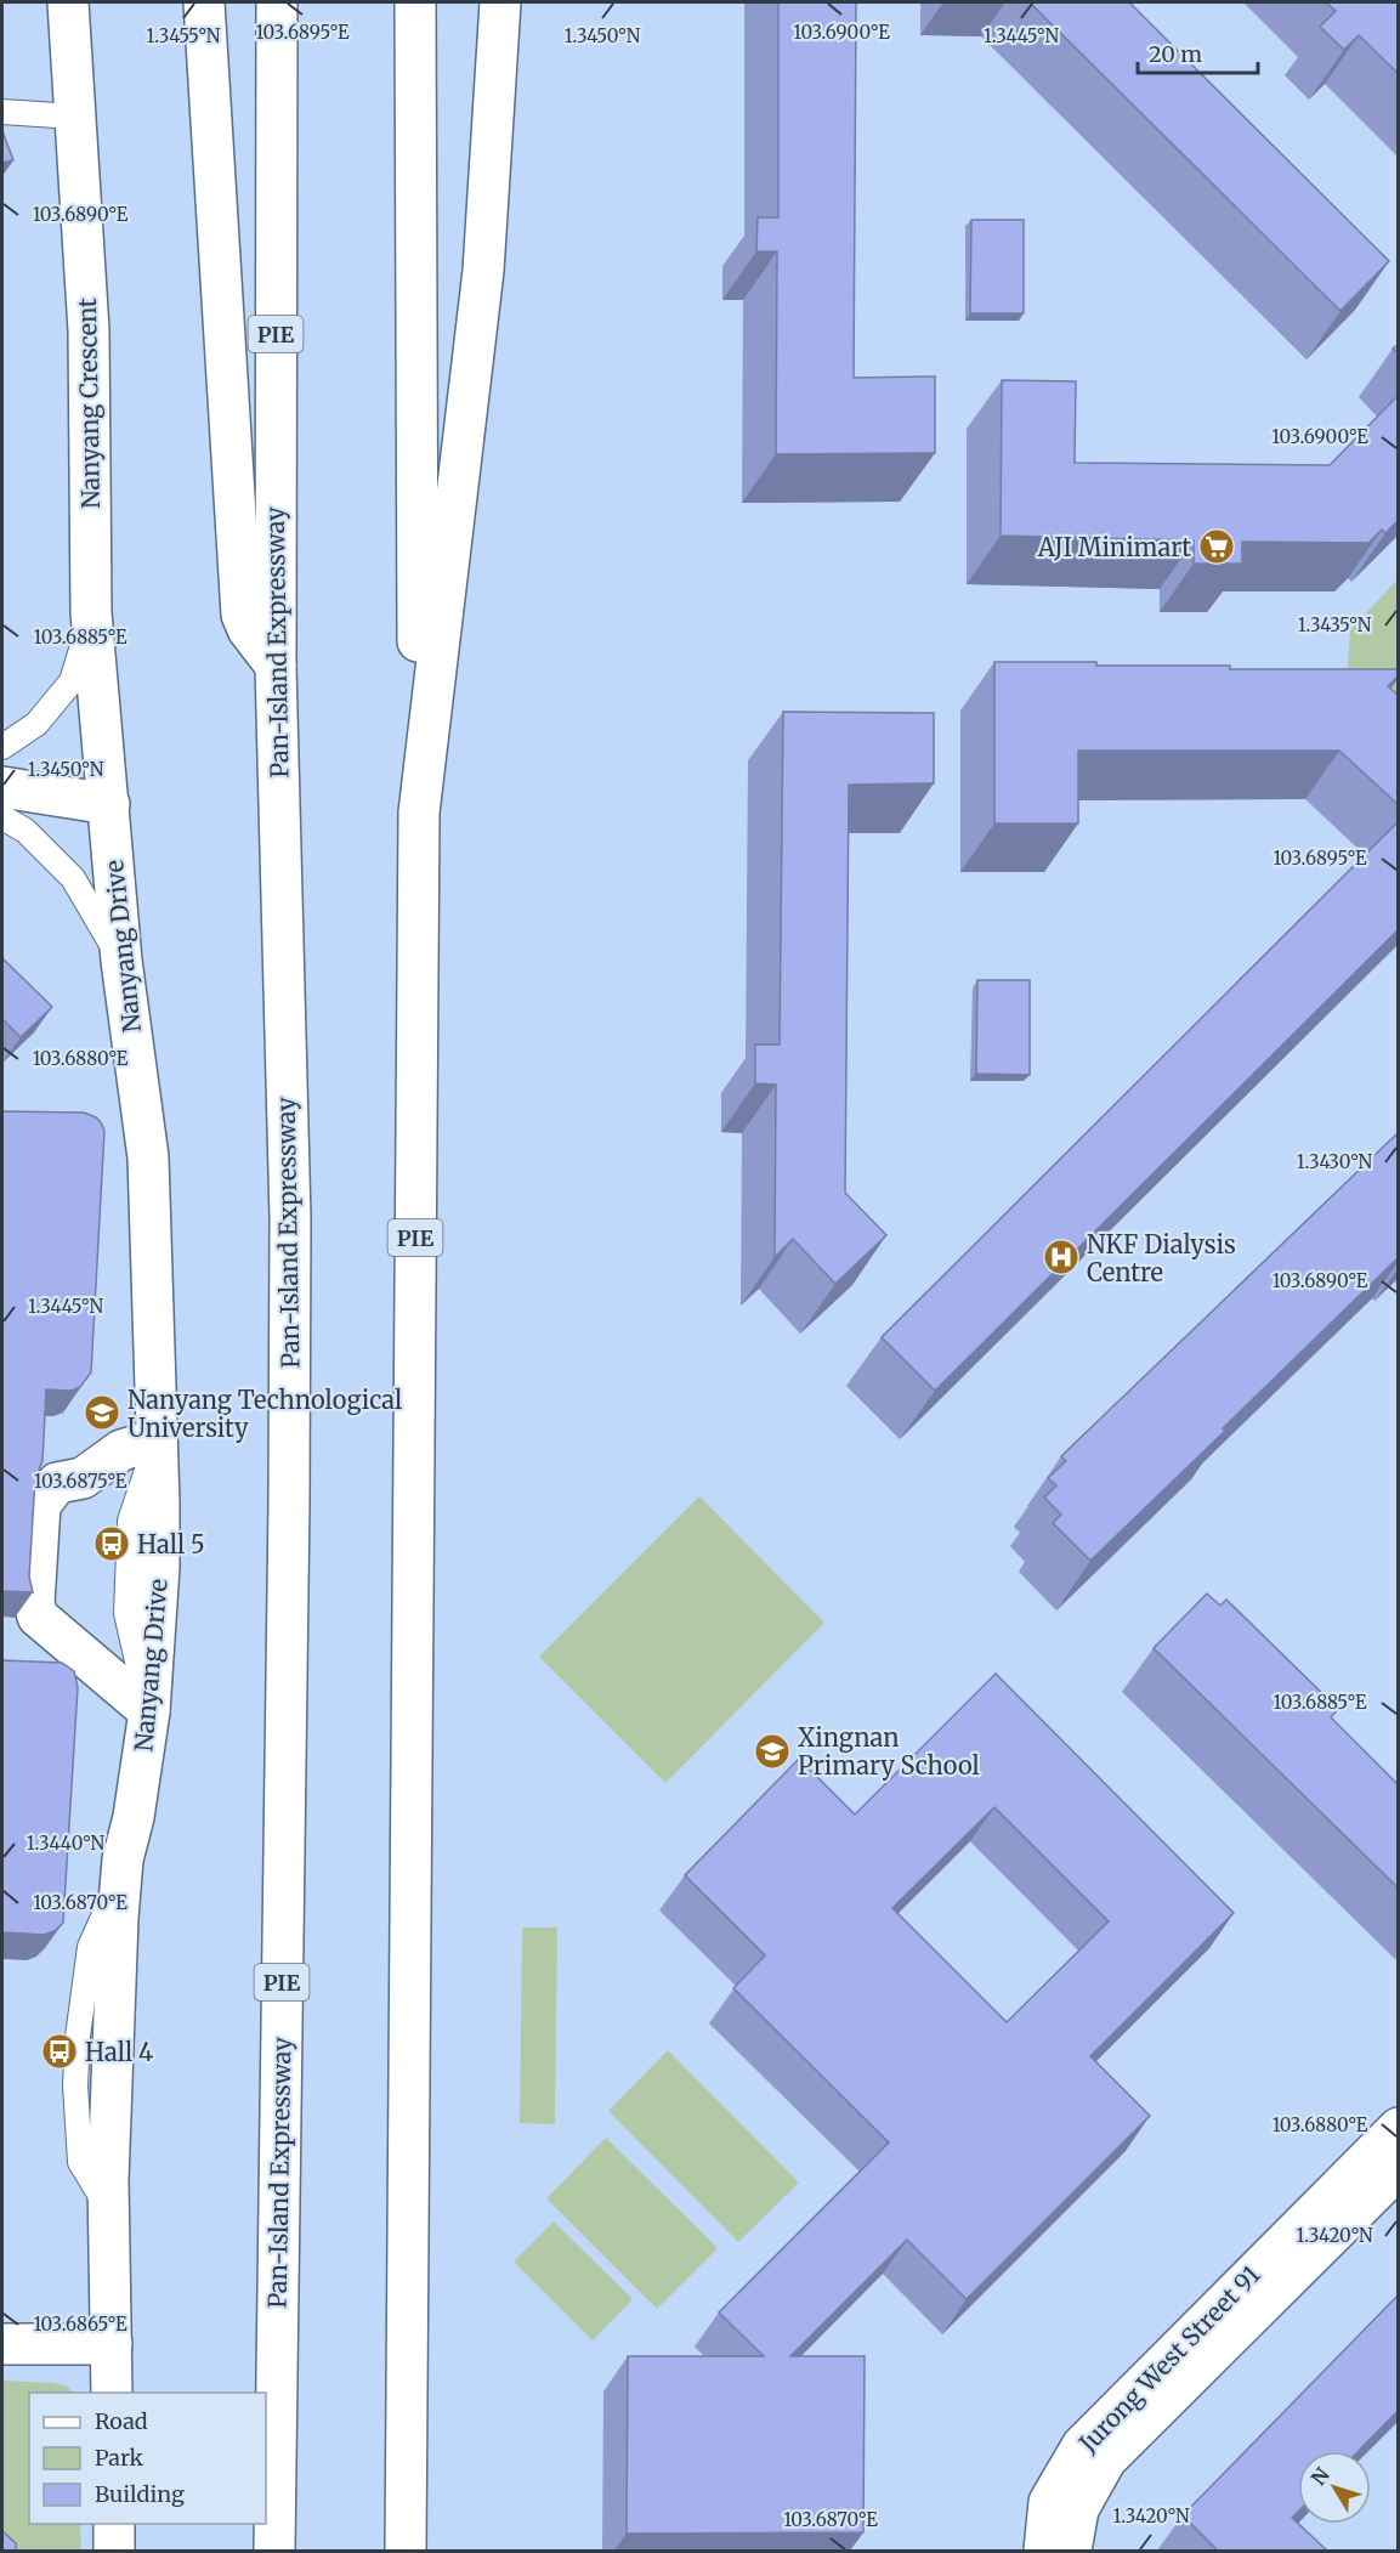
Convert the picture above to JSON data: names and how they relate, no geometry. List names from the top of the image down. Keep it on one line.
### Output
{"streets":{"main road":["PIE","Nanyang Crescent","Pan-Island Expressway","Nanyang Drive","Jurong West Street 91"]},"crossings":[["Nanyang Crescent","Nanyang Drive"]],"places":{"supermarket":["AJI Minimart"],"hospital":["NKF Dialysis Centre"],"school or university":["Nanyang Technological University","Xingnan Primary School"],"bus stop":["Hall 5","Hall 4"]},"legend":["Road","Park","Building"],"scale_bar":"20 m","north":"top left","coordinates":["103.6895°E","103.6900°E","1.3455°N","1.3450°N","1.3445°N","103.6890°E","1.3435°N","103.6885°E","103.6880°E","1.3430°N","103.6875°E","1.3440°N","103.6870°E","1.3420°N","103.6865°E"]}
